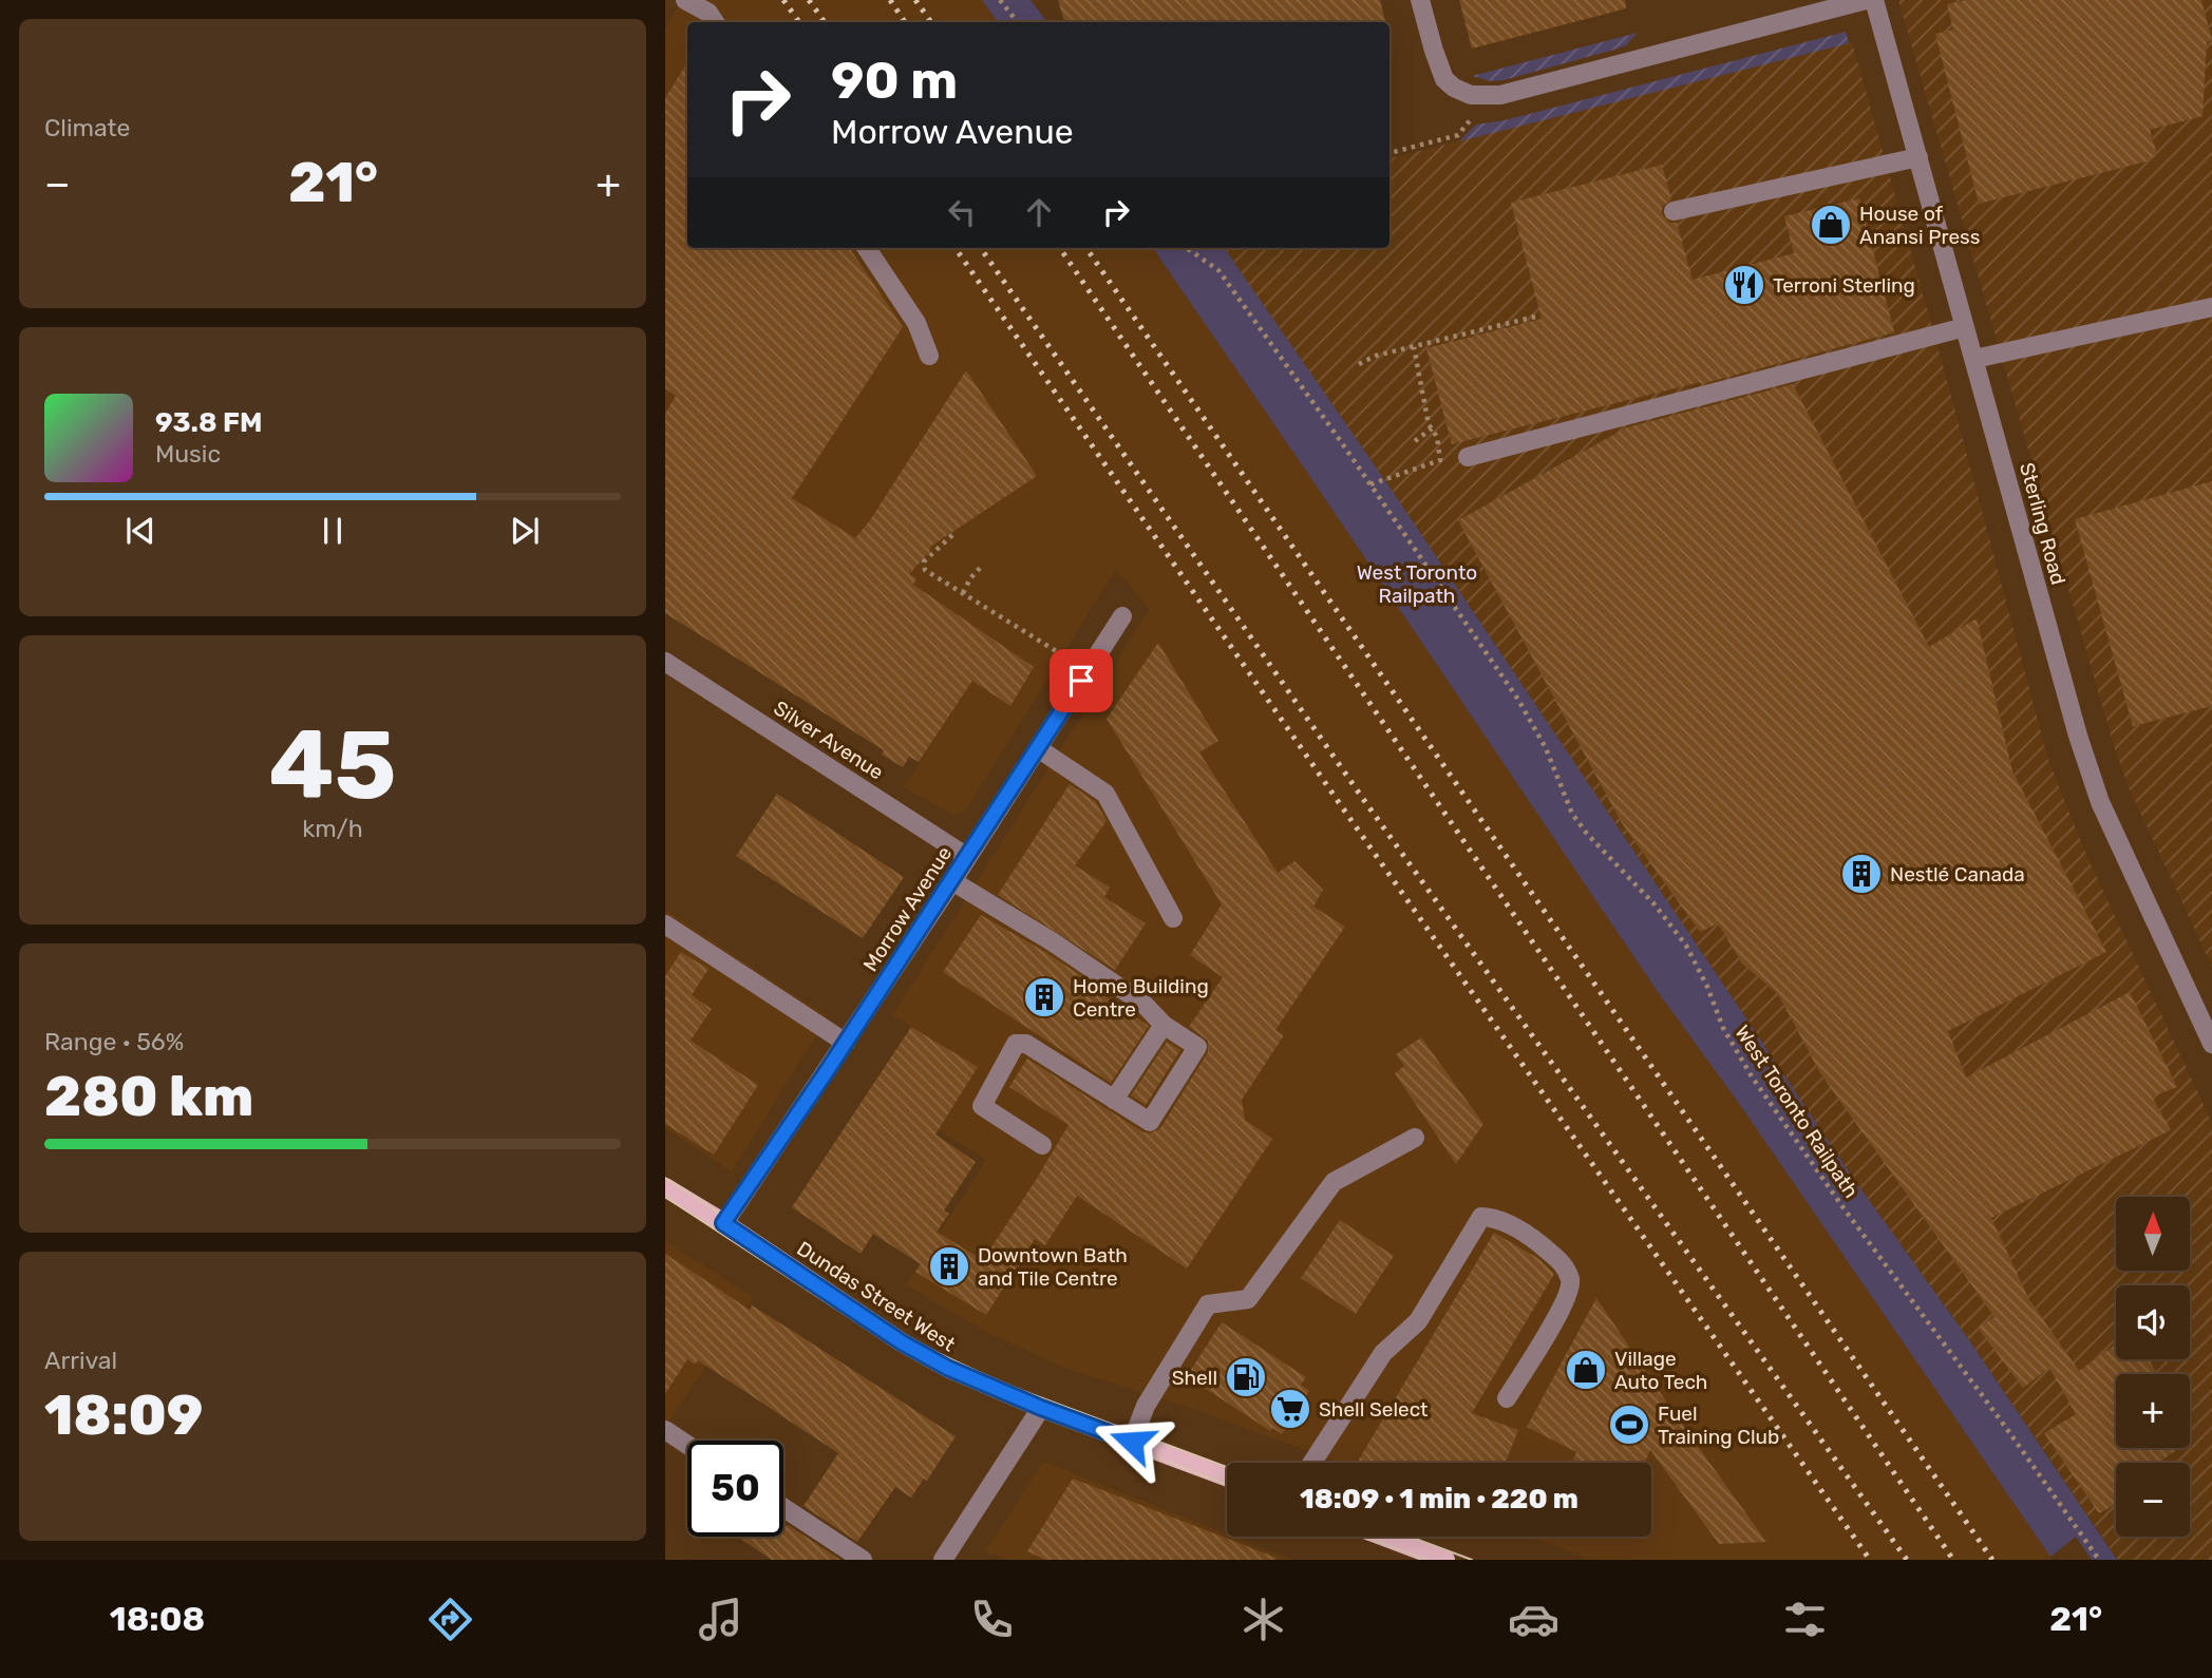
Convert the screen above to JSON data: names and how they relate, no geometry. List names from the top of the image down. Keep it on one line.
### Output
{"streets":{"main road":["Dundas Street West"],"street":["Sterling Road","Silver Avenue","Morrow Avenue"],"path":["West Toronto Railpath"]},"crossings":[["Silver Avenue","Morrow Avenue"],["Morrow Avenue","Dundas Street West"]],"parks":["West Toronto Railpath"],"places":{"shop":["House of Anansi Press","Village Auto Tech"],"restaurant":["Terroni Sterling"],"building":["Nestlé Canada","Home Building Centre","Downtown Bath and Tile Centre"],"fuel station":["Shell"],"supermarket":["Shell Select"],"sports":["Fuel Training Club"]},"north":"top","page":{"tile":["Climate",["45","km/h"],["Range · 56%","280 km"],["Arrival","18:09"]],"turn":["90 m","Morrow Avenue"],"heat":["−","21°","+"],"song":["93.8 FM","Music"],"map_buttons":["+","−"],"limit":"50","trip":"18:09 · 1 min · 220 m","tabs":["18:08","21°"]}}
